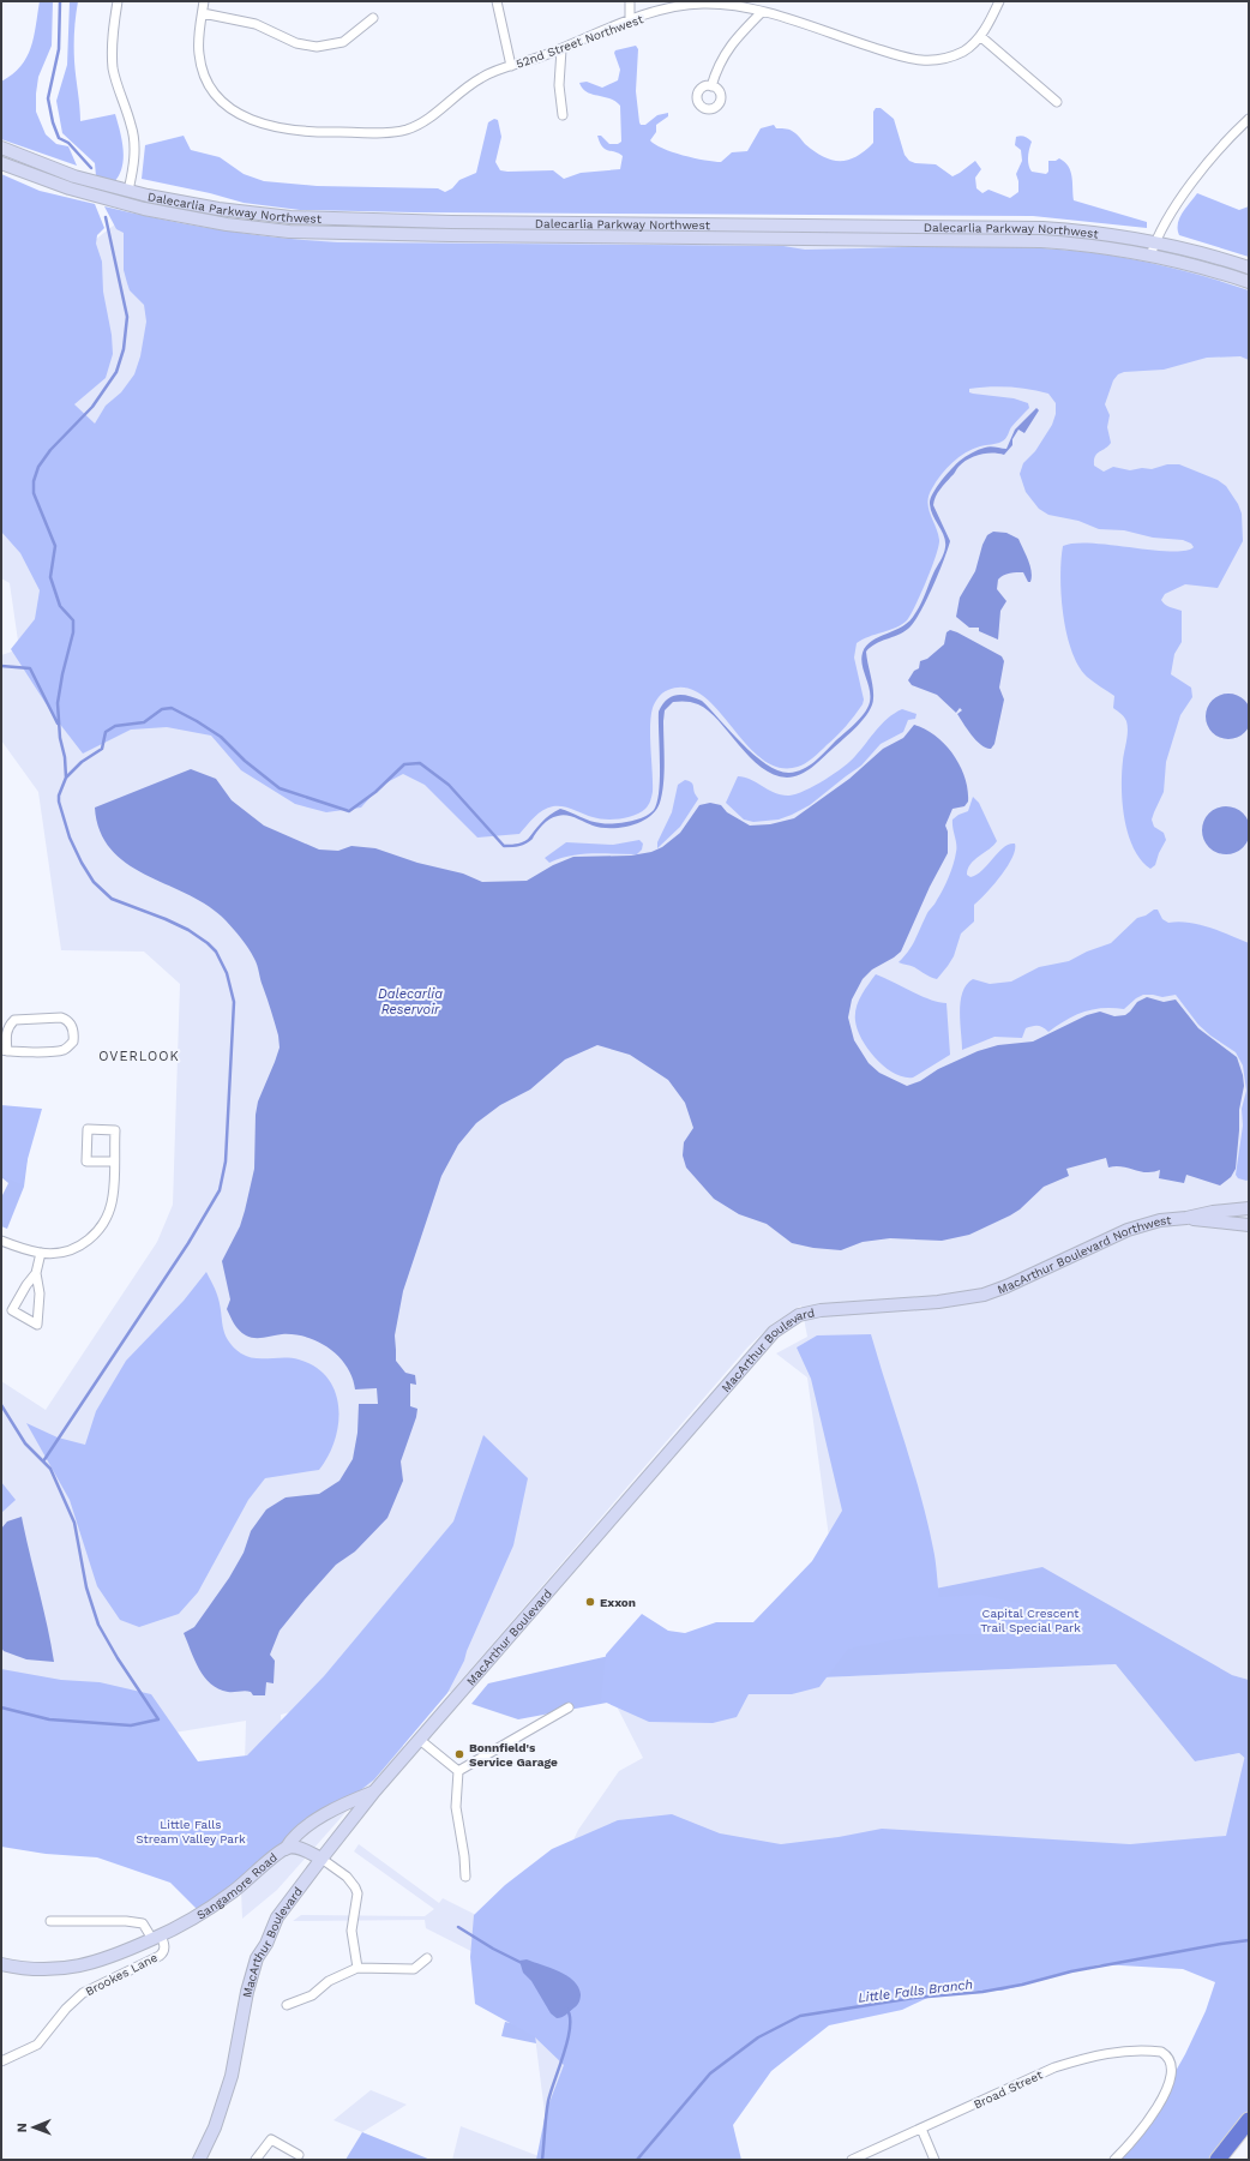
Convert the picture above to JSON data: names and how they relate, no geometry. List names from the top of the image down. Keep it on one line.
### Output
{"streets":{"main road":["Dalecarlia Parkway Northwest","MacArthur Boulevard Northwest","MacArthur Boulevard","Sangamore Road"],"street":["52nd Street Northwest","Brookes Lane","Broad Street"]},"crossings":[["MacArthur Boulevard Northwest","MacArthur Boulevard"],["MacArthur Boulevard","Sangamore Road"],["Sangamore Road","Brookes Lane"]],"districts":["OVERLOOK"],"water":["Dalecarlia Reservoir","Little Falls Branch"],"parks":["Capital Crescent Trail Special Park","Little Falls Stream Valley Park"],"places":["Exxon","Bonnfield's Service Garage"],"north":"left"}
